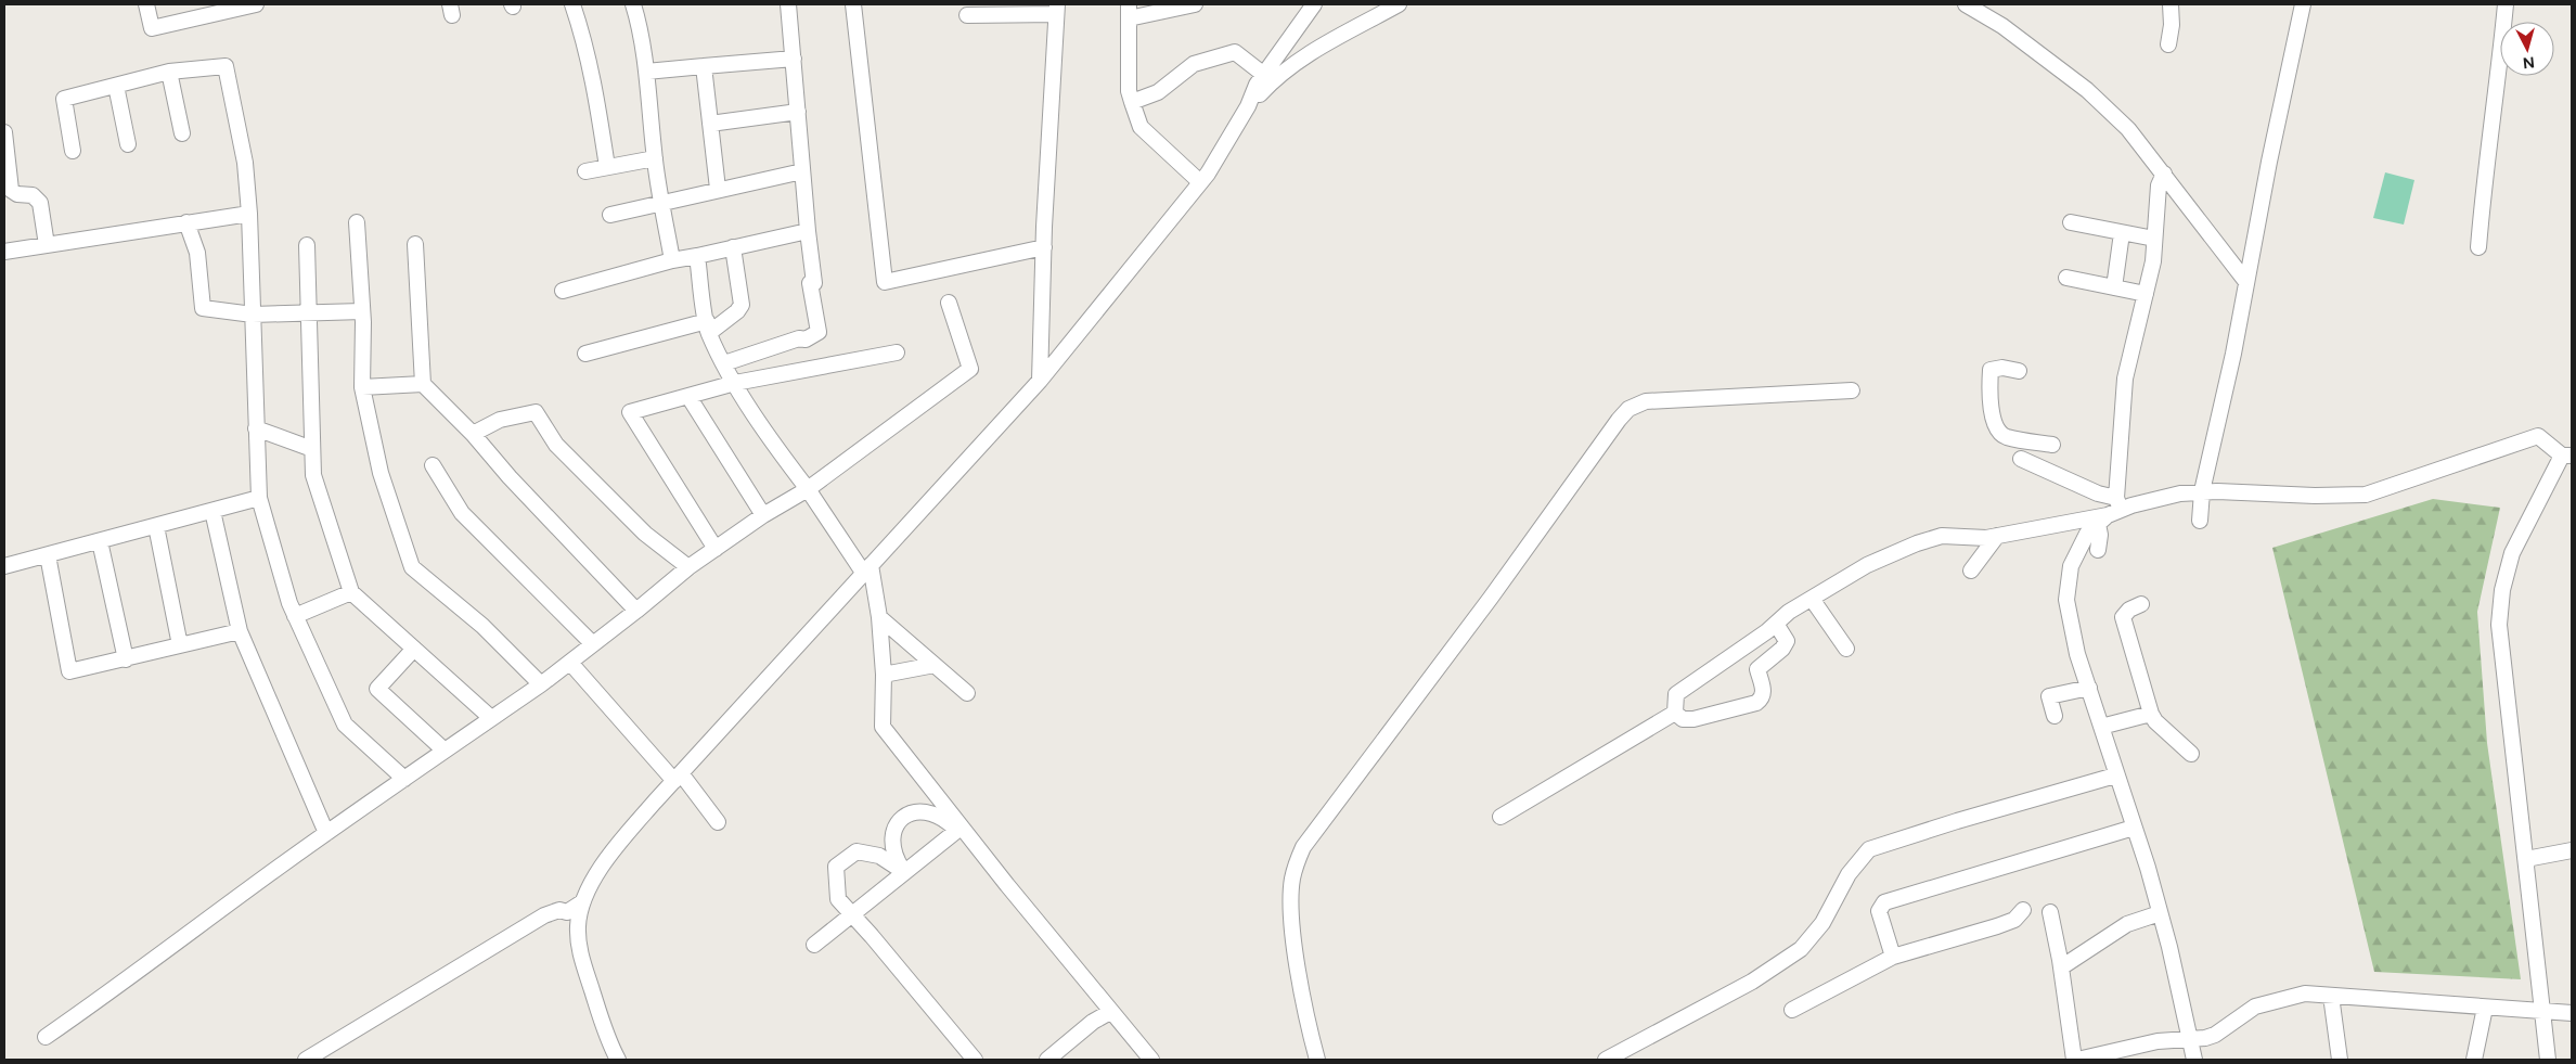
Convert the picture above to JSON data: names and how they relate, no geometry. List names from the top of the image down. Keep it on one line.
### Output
{"north":"bottom"}
